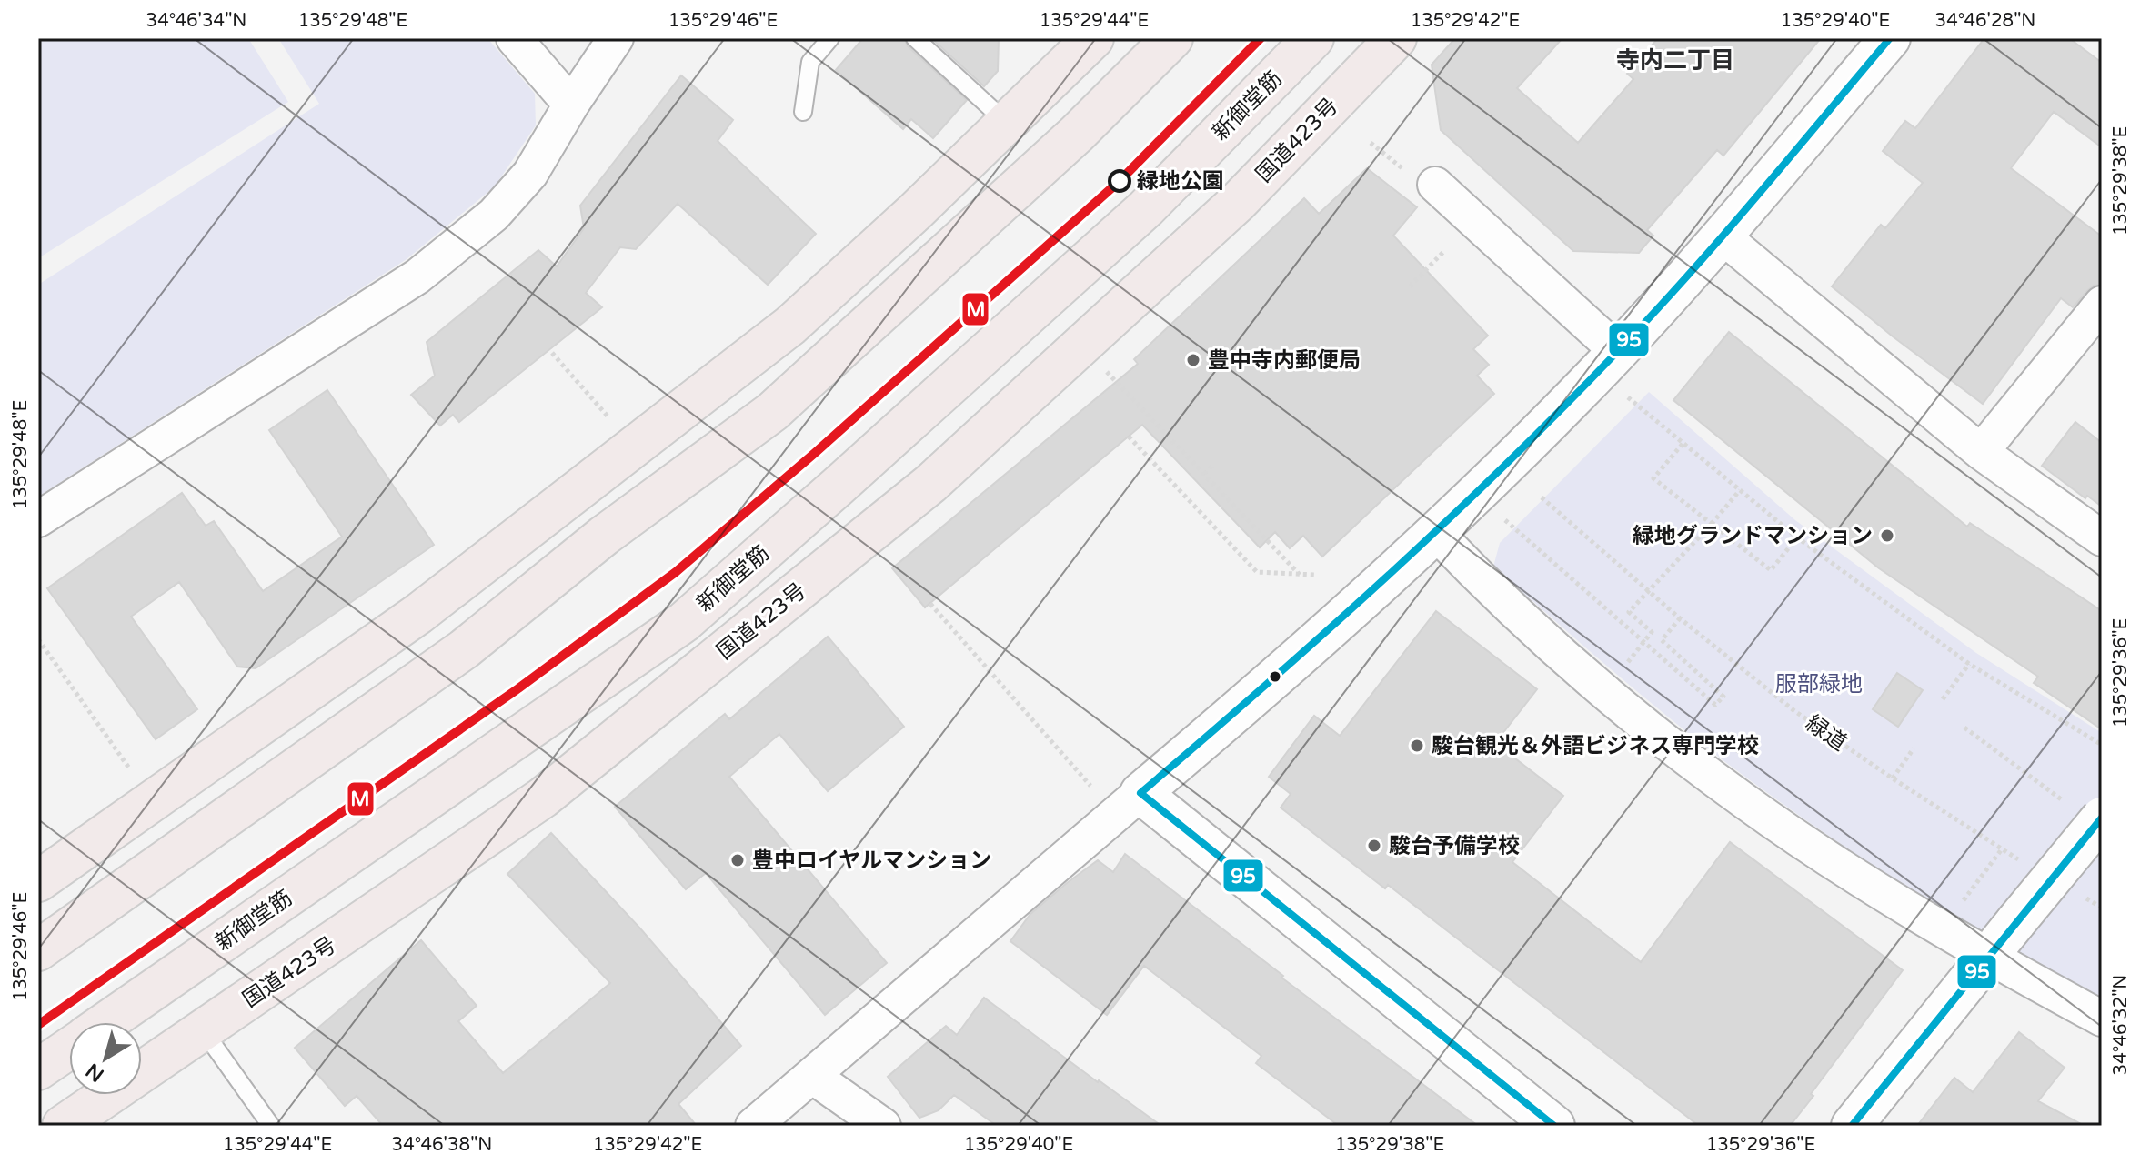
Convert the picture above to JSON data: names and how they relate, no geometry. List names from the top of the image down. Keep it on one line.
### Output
{"streets":{"highway":["新御堂筋","国道423号"],"path":["緑道"]},"districts":["寺内二丁目"],"parks":["服部緑地"],"places":["緑地公園","豊中寺内郵便局","緑地グランドマンション","駿台観光＆外語ビジネス専門学校","駿台予備学校","豊中ロイヤルマンション"],"lines":["transit line M","transit line 95"],"north":"bottom left","coordinates":["34°46'34\"N","135°29'48\"E","135°29'46\"E","135°29'44\"E","135°29'42\"E","135°29'40\"E","34°46'28\"N","135°29'38\"E","135°29'36\"E","34°46'32\"N","34°46'38\"N"]}
